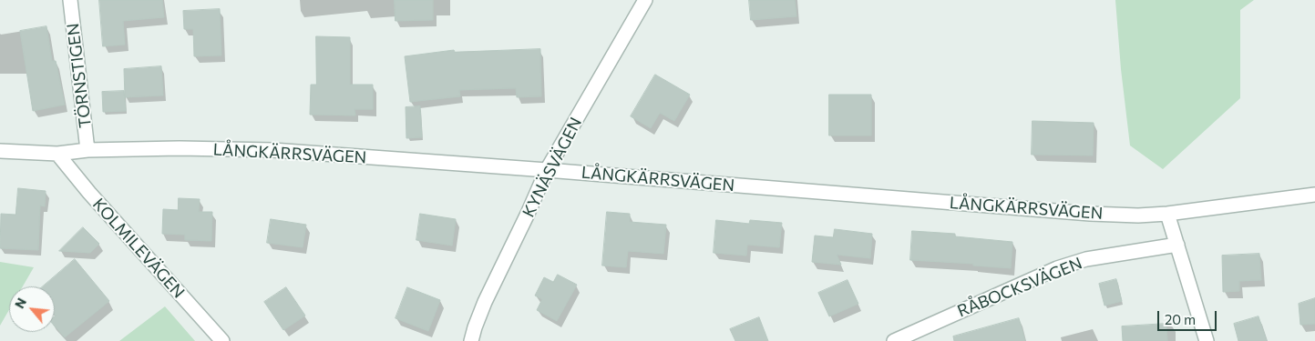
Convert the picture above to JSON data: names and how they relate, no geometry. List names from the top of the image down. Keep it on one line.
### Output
{"streets":{"street":["TÖRNSTIGEN","LÅNGKÄRRSVÄGEN","KYNÄSVÄGEN","KOLMILEVÄGEN","RÅBOCKSVÄGEN"]},"crossings":[["TÖRNSTIGEN","LÅNGKÄRRSVÄGEN"],["LÅNGKÄRRSVÄGEN","KYNÄSVÄGEN"],["LÅNGKÄRRSVÄGEN","KOLMILEVÄGEN"]],"scale_bar":"20 m","north":"top left"}
